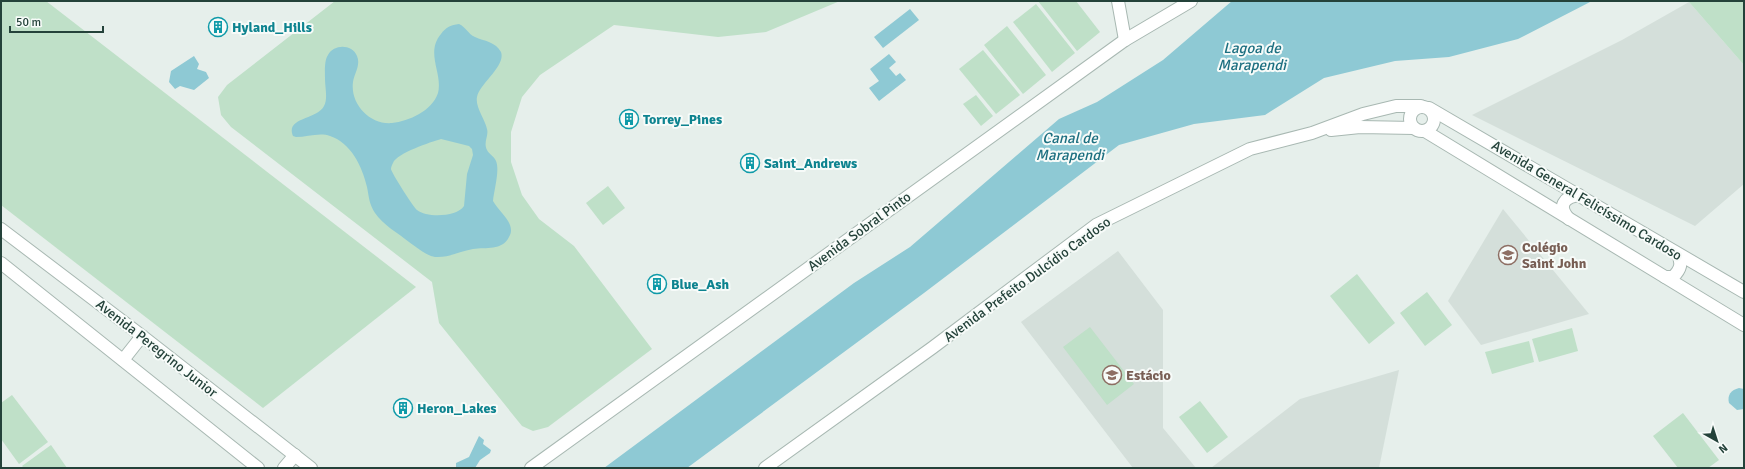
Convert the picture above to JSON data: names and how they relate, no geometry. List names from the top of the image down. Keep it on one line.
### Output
{"streets":{"street":["Avenida General Felicíssimo Cardoso","Avenida Sobral Pinto","Avenida Prefeito Dulcídio Cardoso","Avenida Peregrino Junior"]},"water":["Lagoa de Marapendi","Canal de Marapendi"],"places":{"building":["Hyland_Hills","Torrey_Pines","Saint_Andrews","Blue_Ash","Heron_Lakes"],"school or university":["Colégio Saint John","Estácio"]},"scale_bar":"50 m","north":"bottom right"}
